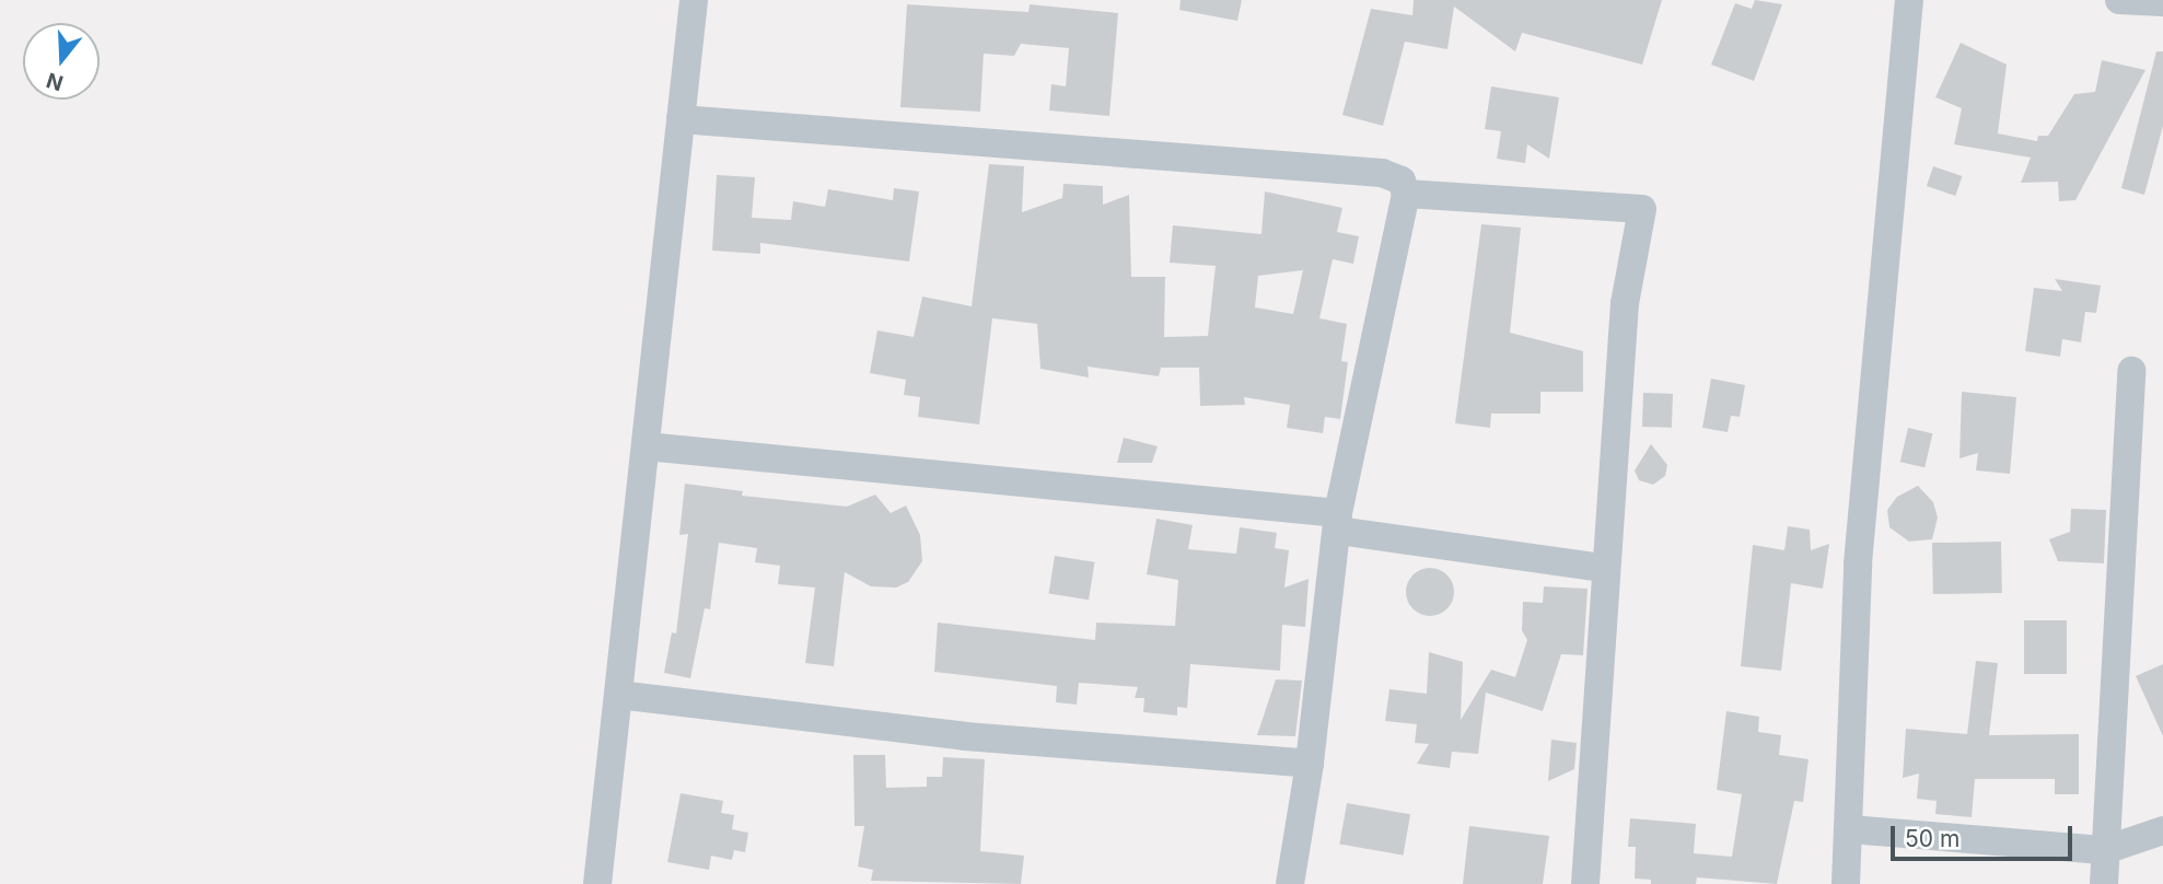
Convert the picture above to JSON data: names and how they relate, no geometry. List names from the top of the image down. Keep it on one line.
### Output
{"scale_bar":"50 m","north":"bottom"}
